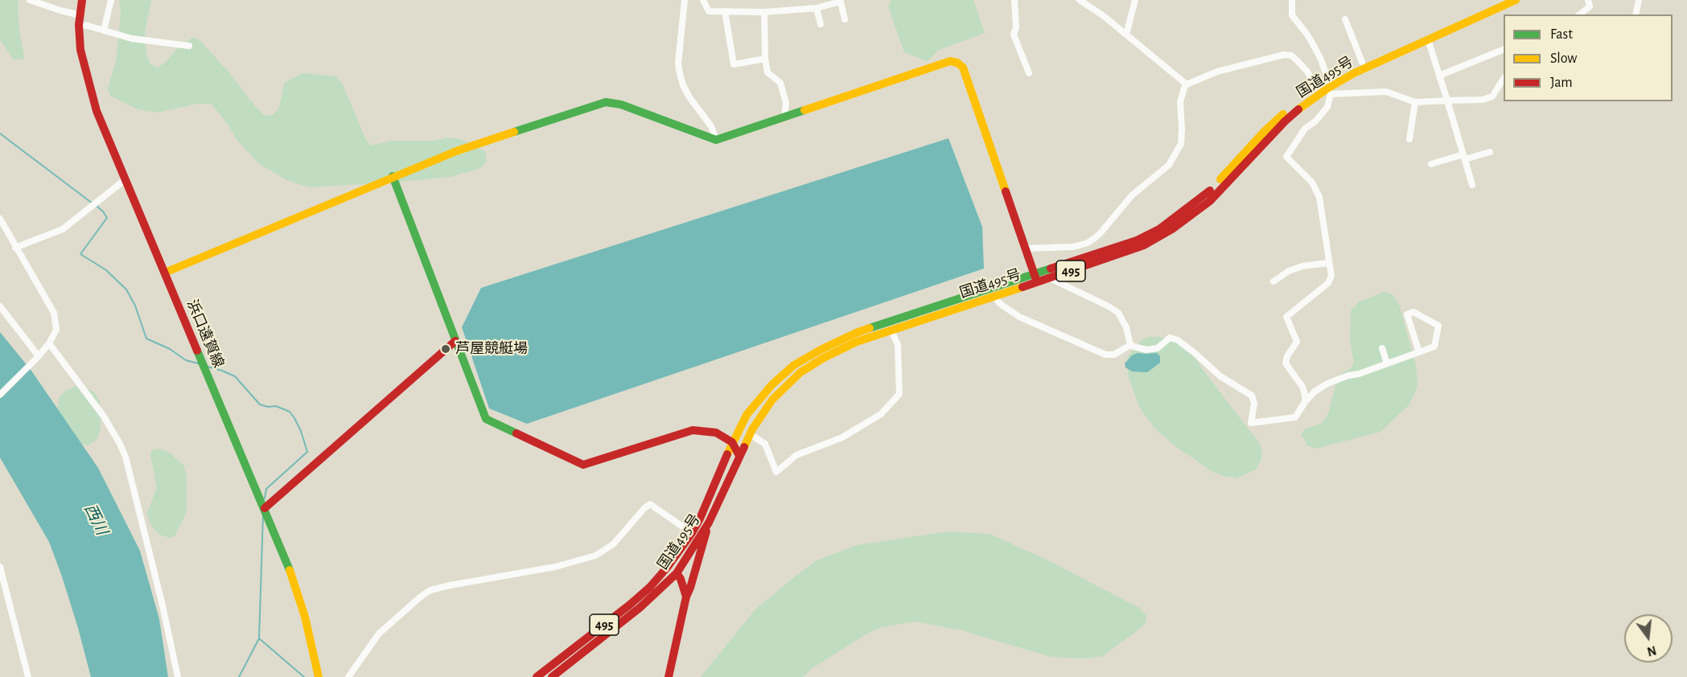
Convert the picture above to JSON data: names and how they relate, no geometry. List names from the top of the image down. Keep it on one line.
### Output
{"streets":{"main road":["国道495号","495","浜口遠賀線"]},"water":["西川"],"places":["芦屋競艇場"],"legend":["Fast","Slow","Jam"],"north":"bottom"}
